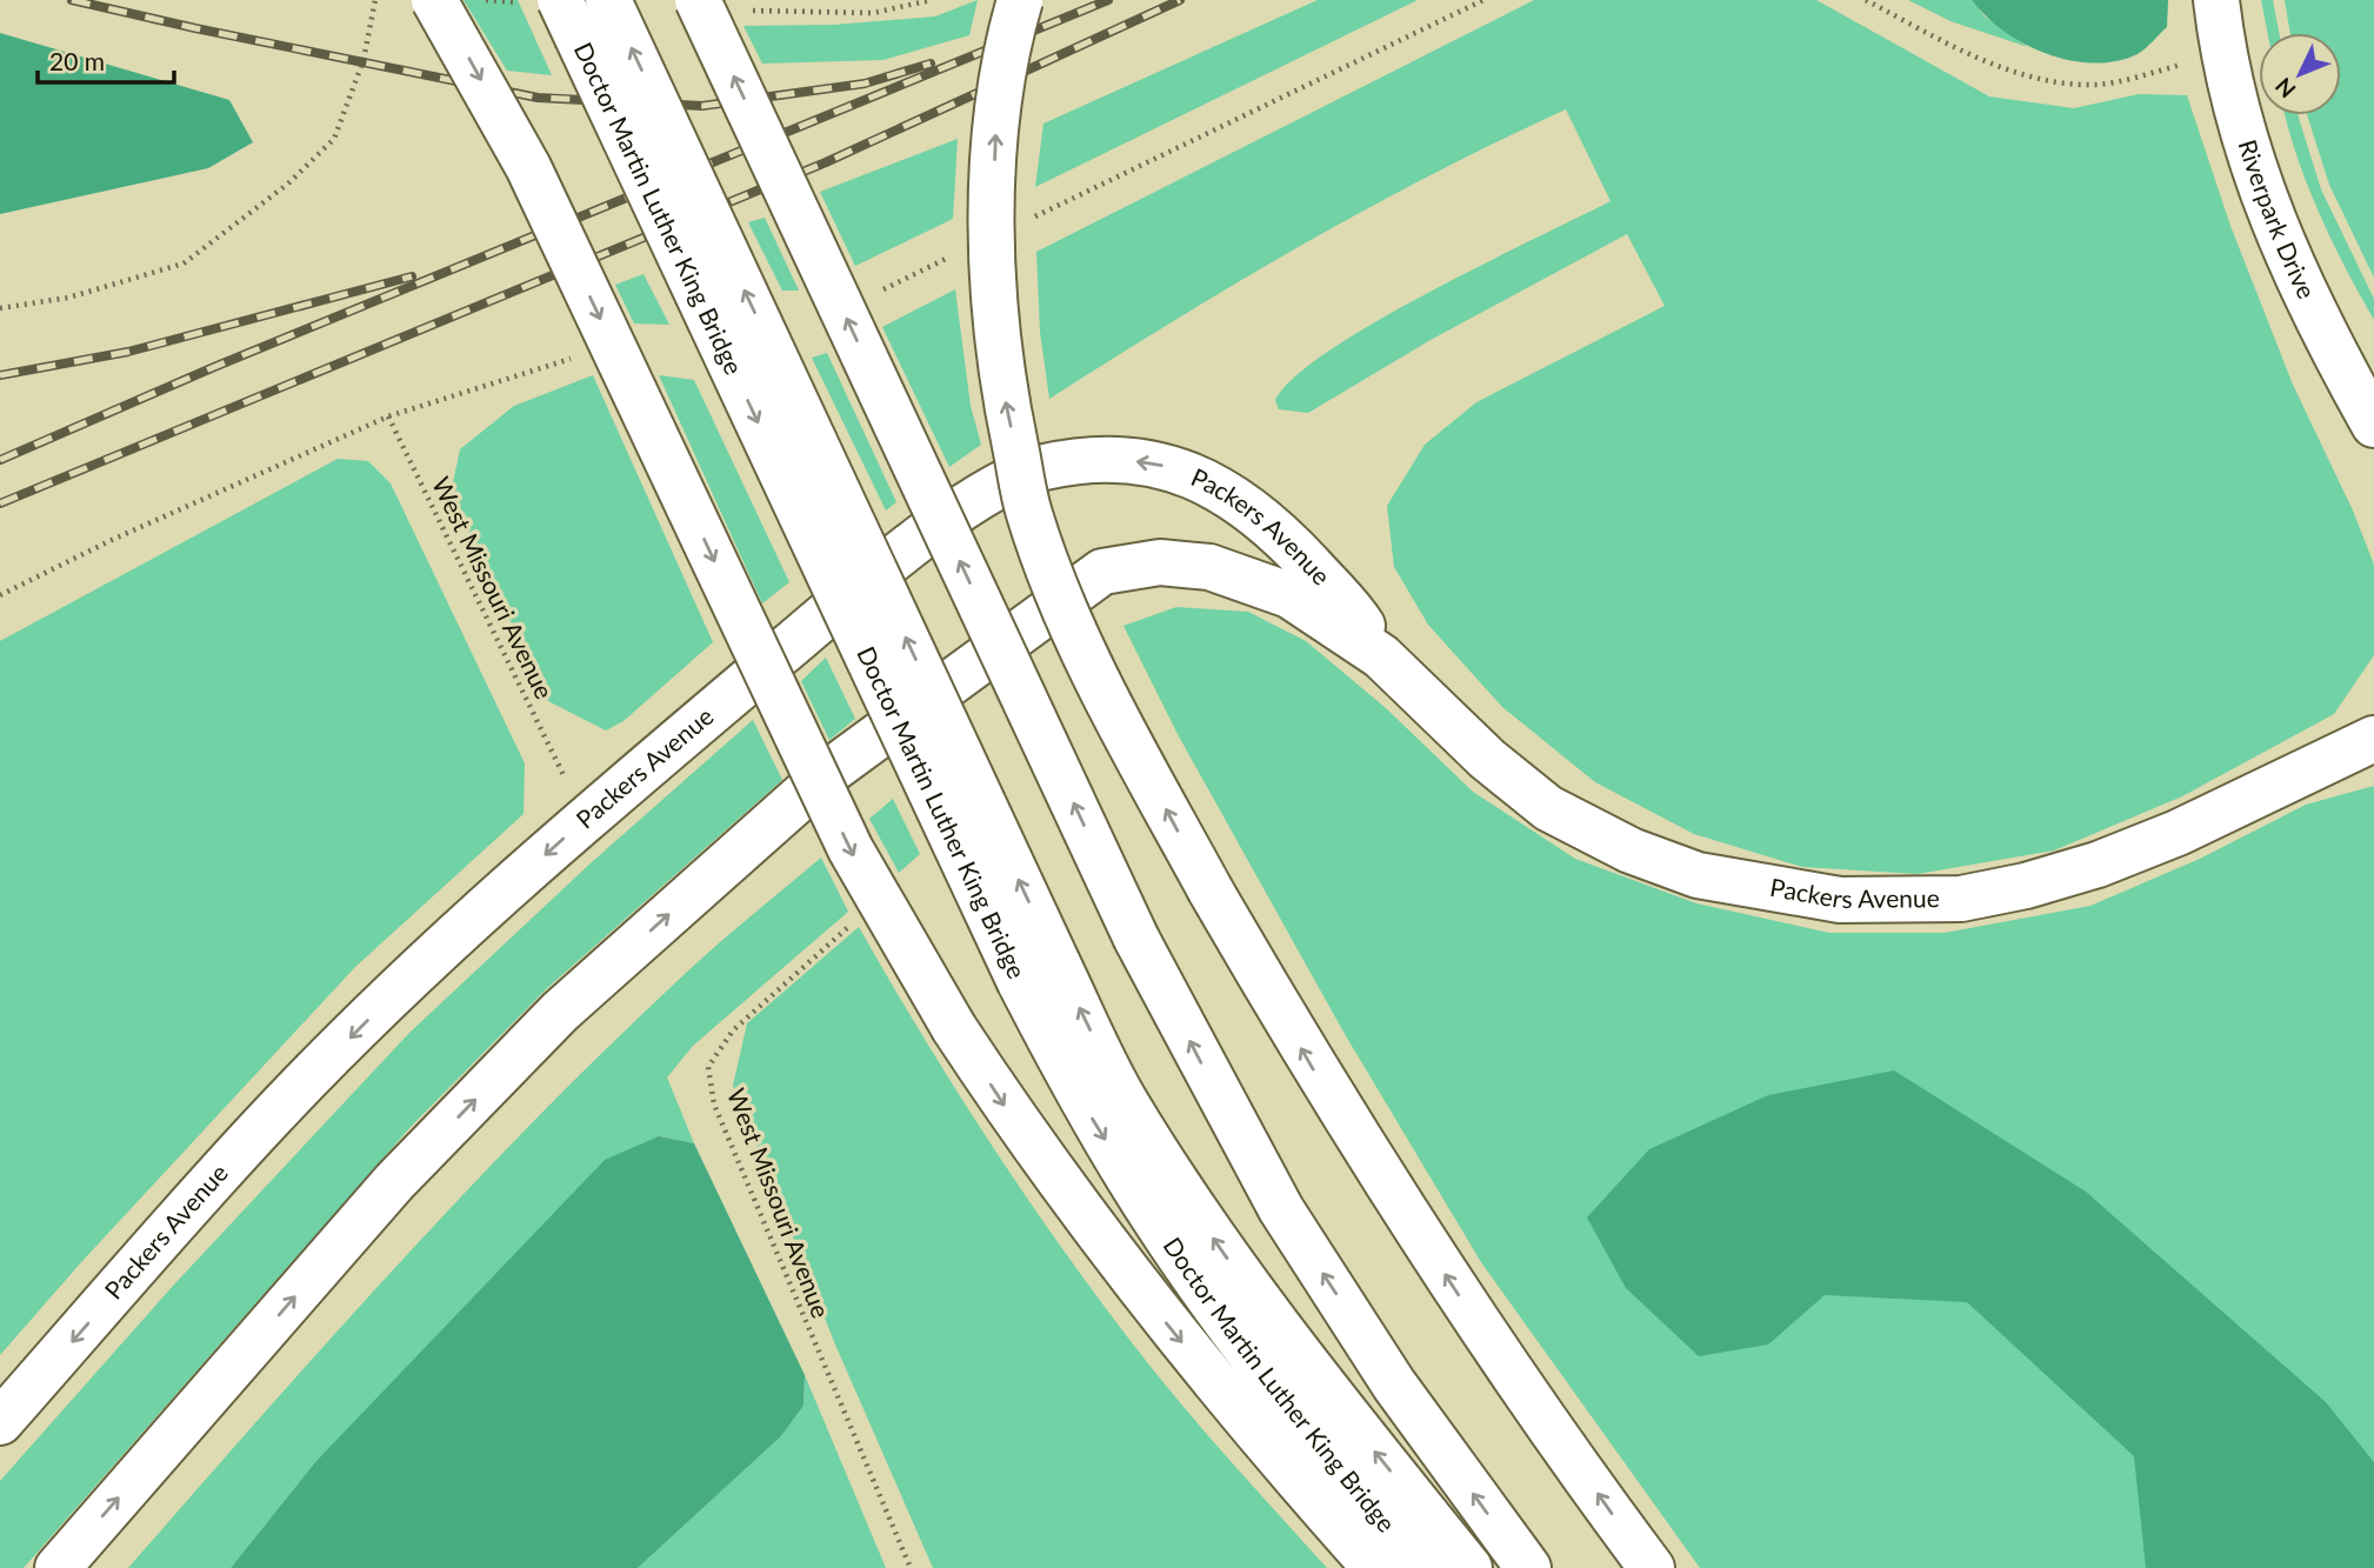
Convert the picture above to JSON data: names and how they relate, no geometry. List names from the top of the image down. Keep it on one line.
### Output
{"streets":{"main road":["Doctor Martin Luther King Bridge","Riverpark Drive","Packers Avenue"],"path":["West Missouri Avenue"]},"crossings":[["Packers Avenue","West Missouri Avenue"]],"scale_bar":"20 m","north":"bottom left"}
